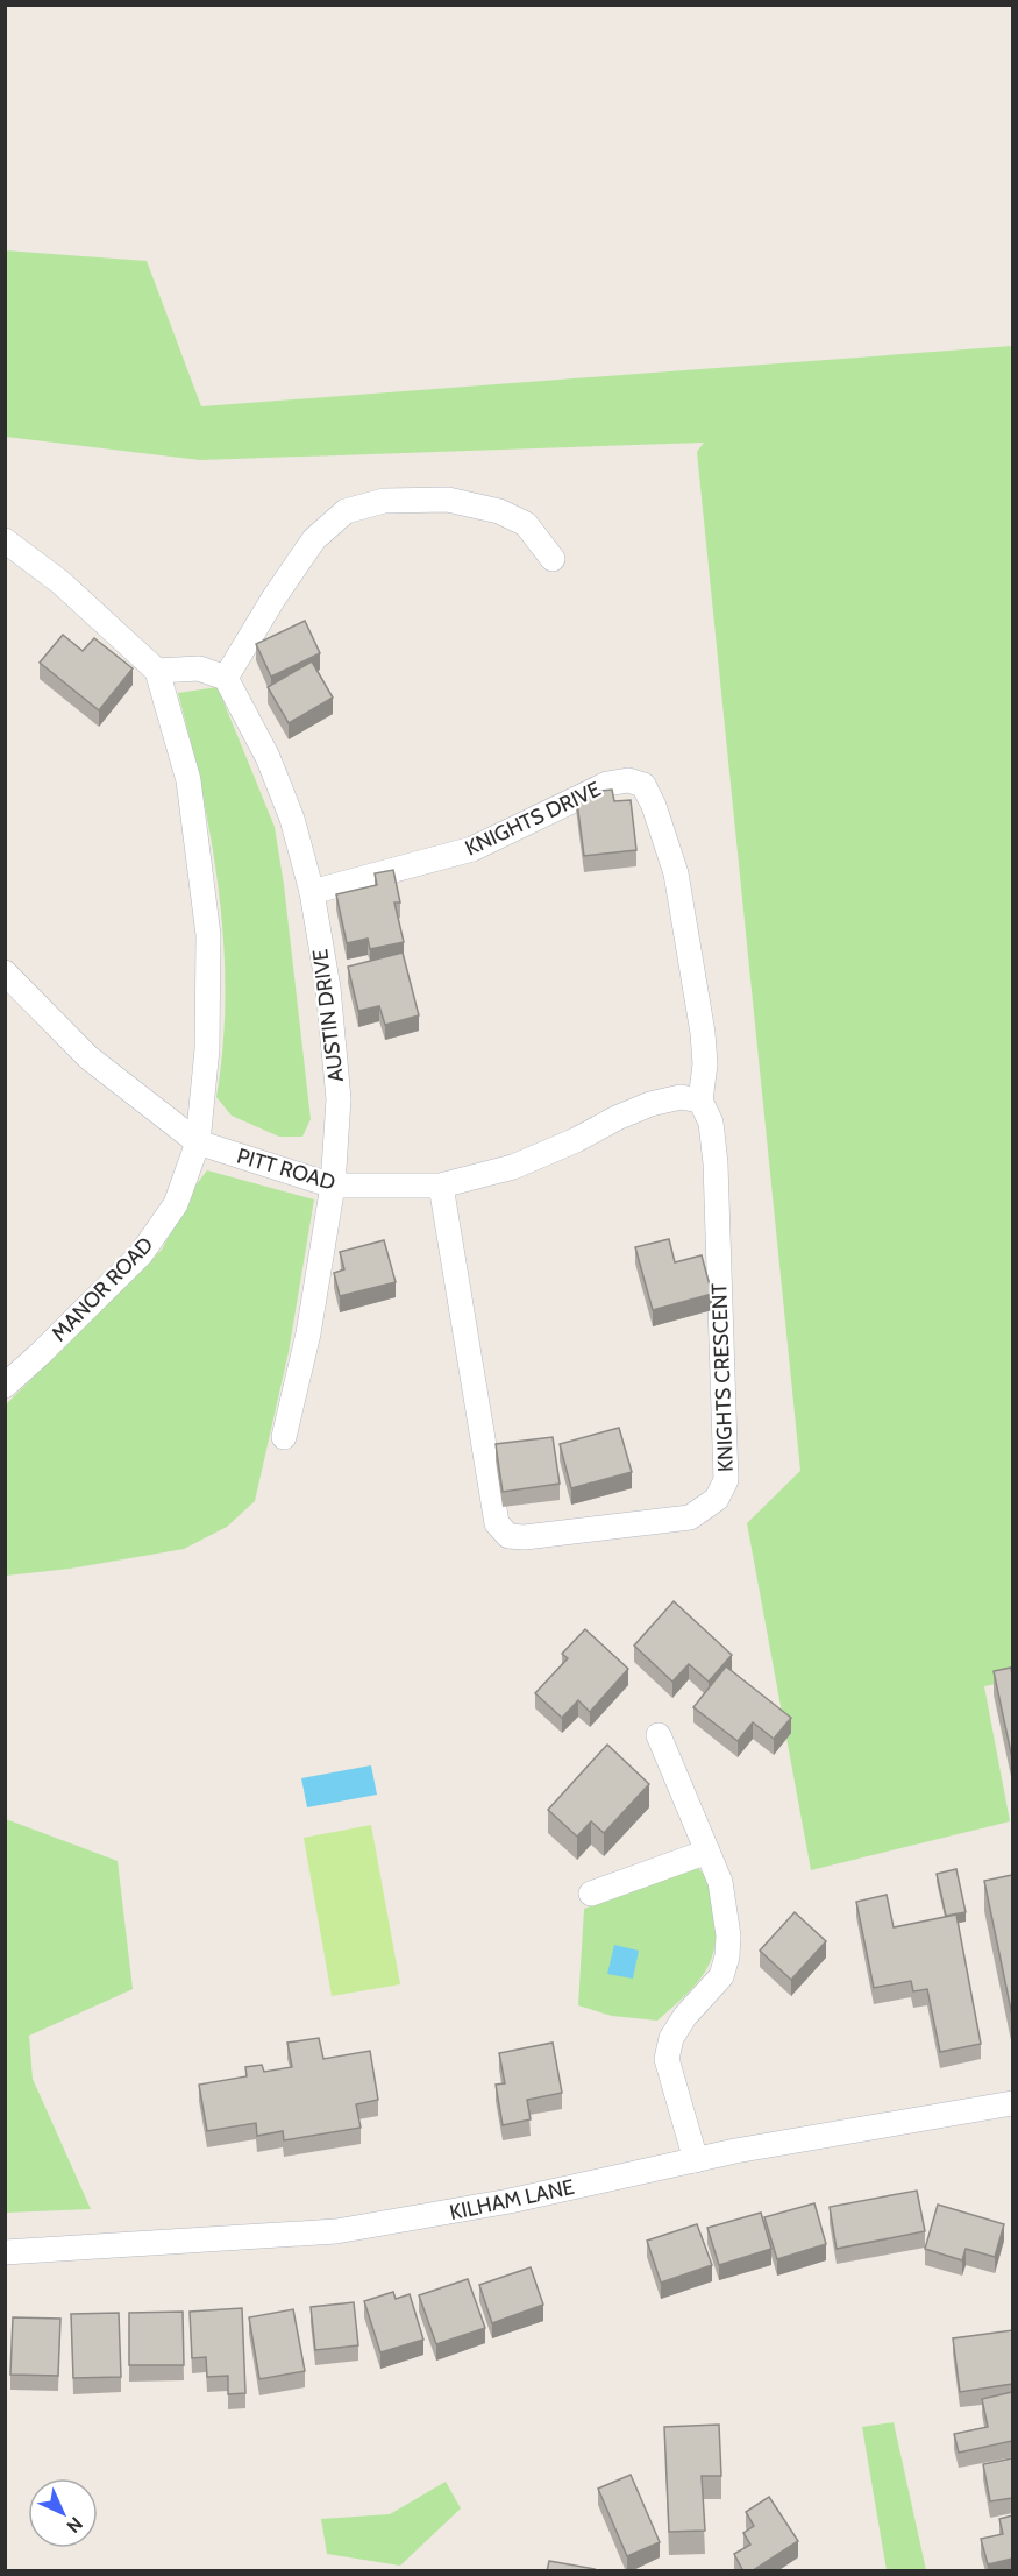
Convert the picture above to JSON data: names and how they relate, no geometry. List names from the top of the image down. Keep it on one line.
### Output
{"streets":{"street":["KNIGHTS DRIVE","AUSTIN DRIVE","PITT ROAD","MANOR ROAD","KNIGHTS CRESCENT","KILHAM LANE"]},"crossings":[["KNIGHTS DRIVE","AUSTIN DRIVE"],["KNIGHTS DRIVE","PITT ROAD"],["KNIGHTS DRIVE","KNIGHTS CRESCENT"],["AUSTIN DRIVE","PITT ROAD"],["PITT ROAD","MANOR ROAD"],["PITT ROAD","KNIGHTS CRESCENT"]],"north":"bottom right"}
